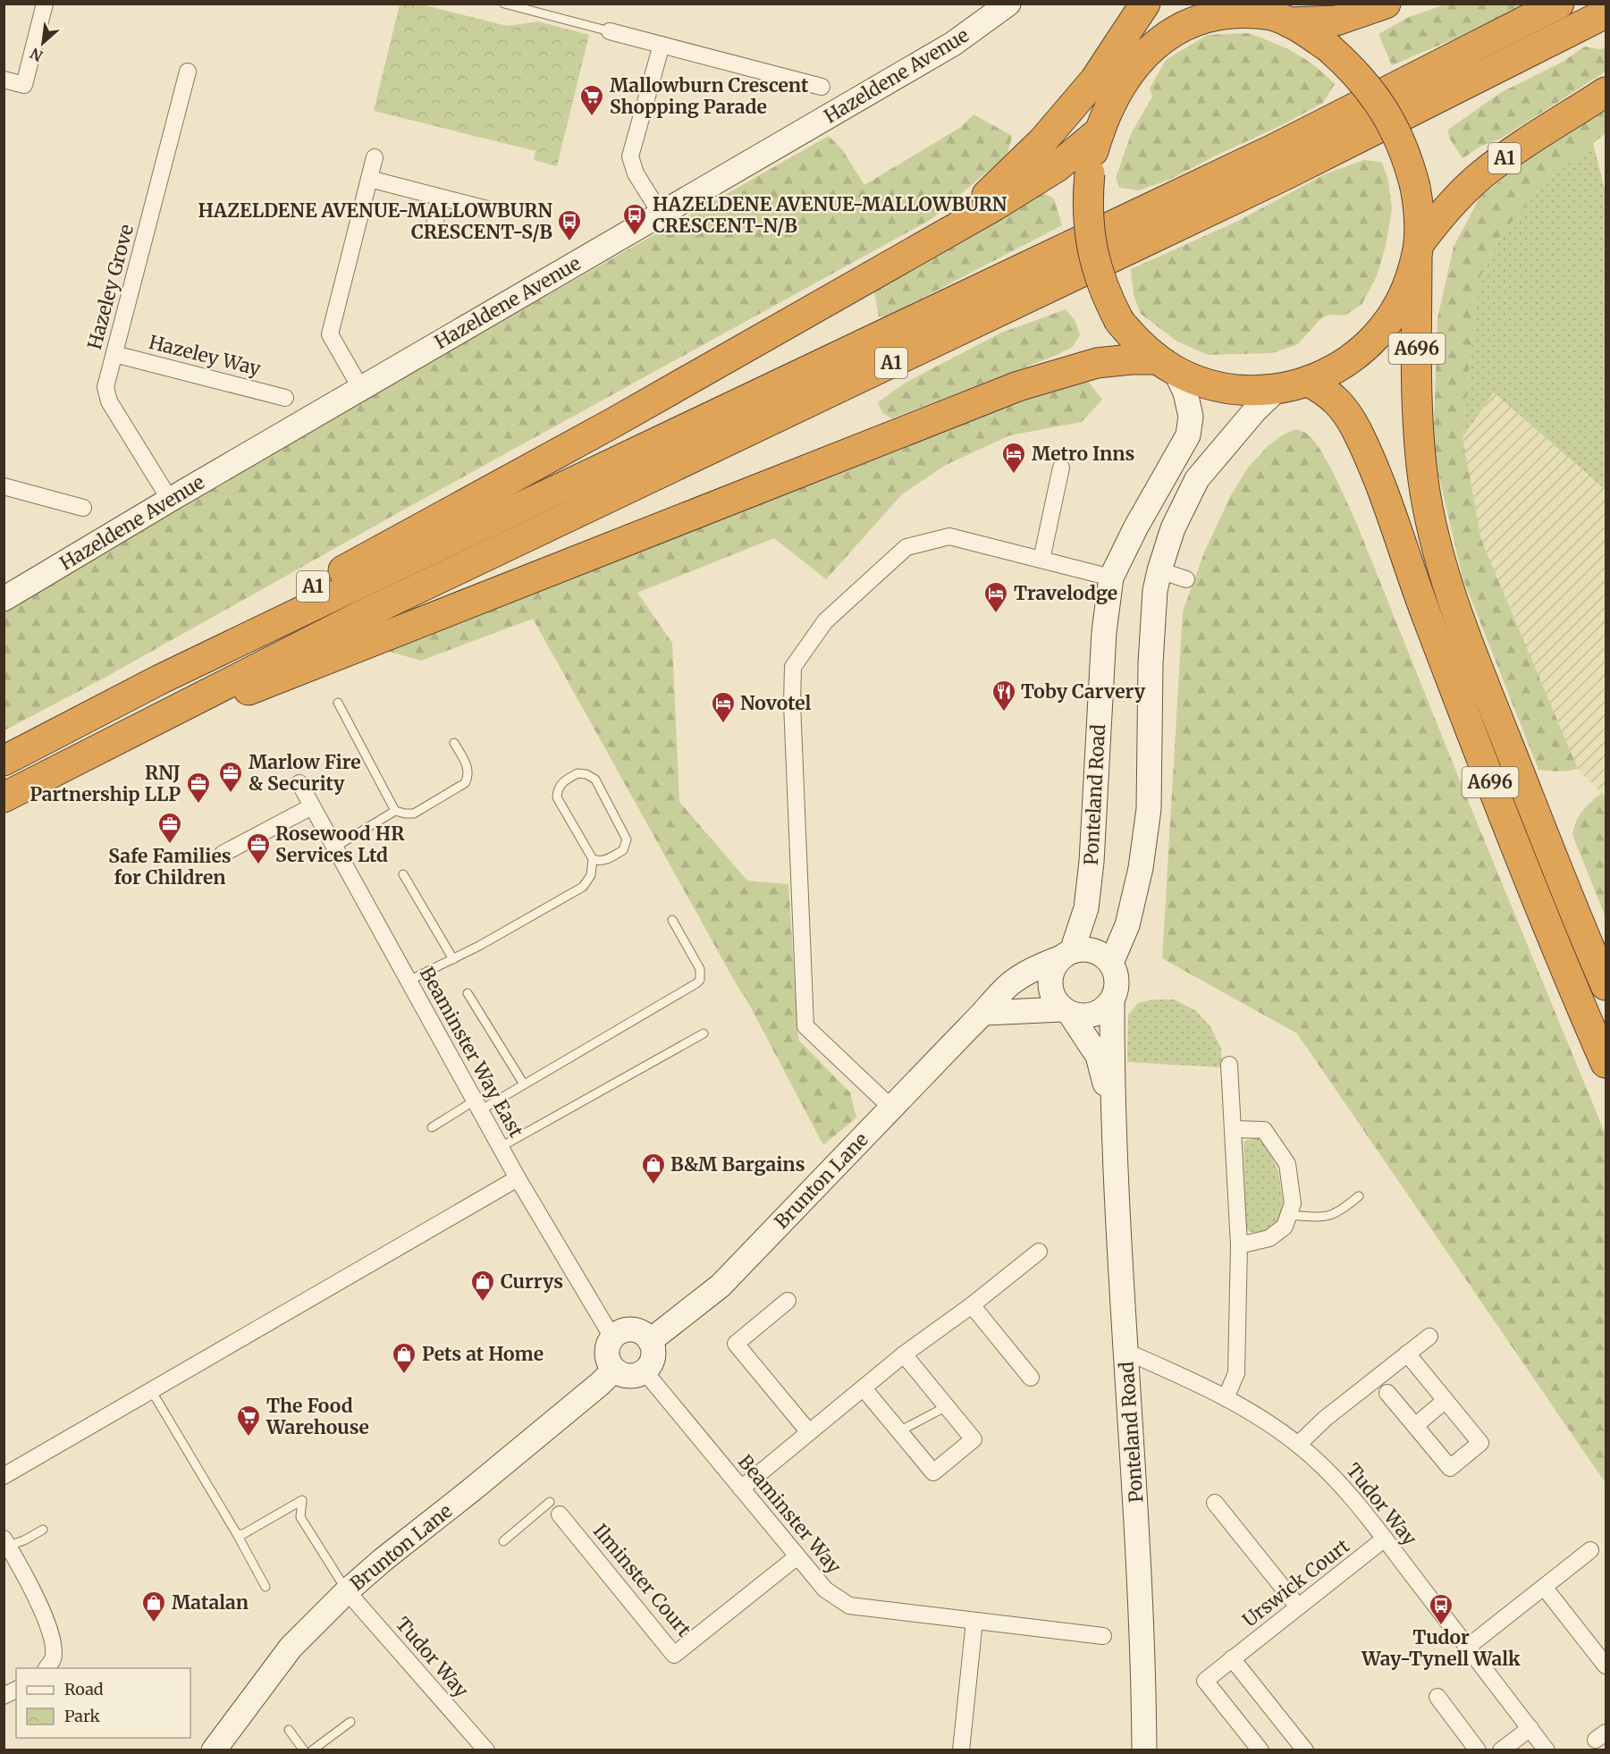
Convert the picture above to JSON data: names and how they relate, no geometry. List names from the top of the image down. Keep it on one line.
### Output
{"streets":{"highway":["A1","A696"],"street":["Hazeldene Avenue","Hazeley Grove","Hazeley Way","Ponteland Road","Beaminster Way East","Brunton Lane","Tudor Way","Beaminster Way","Ilminster Court","Urswick Court"]},"crossings":[["Hazeldene Avenue","Hazeley Grove"],["A1","A696"],["A1","Ponteland Road"],["Hazeley Grove","Hazeley Way"],["Ponteland Road","Brunton Lane"],["Ponteland Road","Tudor Way"],["Beaminster Way East","Brunton Lane"],["Beaminster Way East","Beaminster Way"],["Brunton Lane","Tudor Way"],["Brunton Lane","Beaminster Way"],["Tudor Way","Urswick Court"],["Beaminster Way","Ilminster Court"]],"places":{"supermarket":["Mallowburn Crescent Shopping Parade","The Food Warehouse"],"bus stop":["HAZELDENE AVENUE-MALLOWBURN CRESCENT-N/B","HAZELDENE AVENUE-MALLOWBURN CRESCENT-S/B","Tudor Way-Tynell Walk"],"hotel":["Metro Inns","Travelodge","Novotel"],"restaurant":["Toby Carvery"],"office":["Marlow Fire & Security","RNJ Partnership LLP","Safe Families for Children","Rosewood HR Services Ltd"],"shop":["B&M Bargains","Currys","Pets at Home","Matalan"]},"legend":["Road","Park"],"north":"bottom left"}
